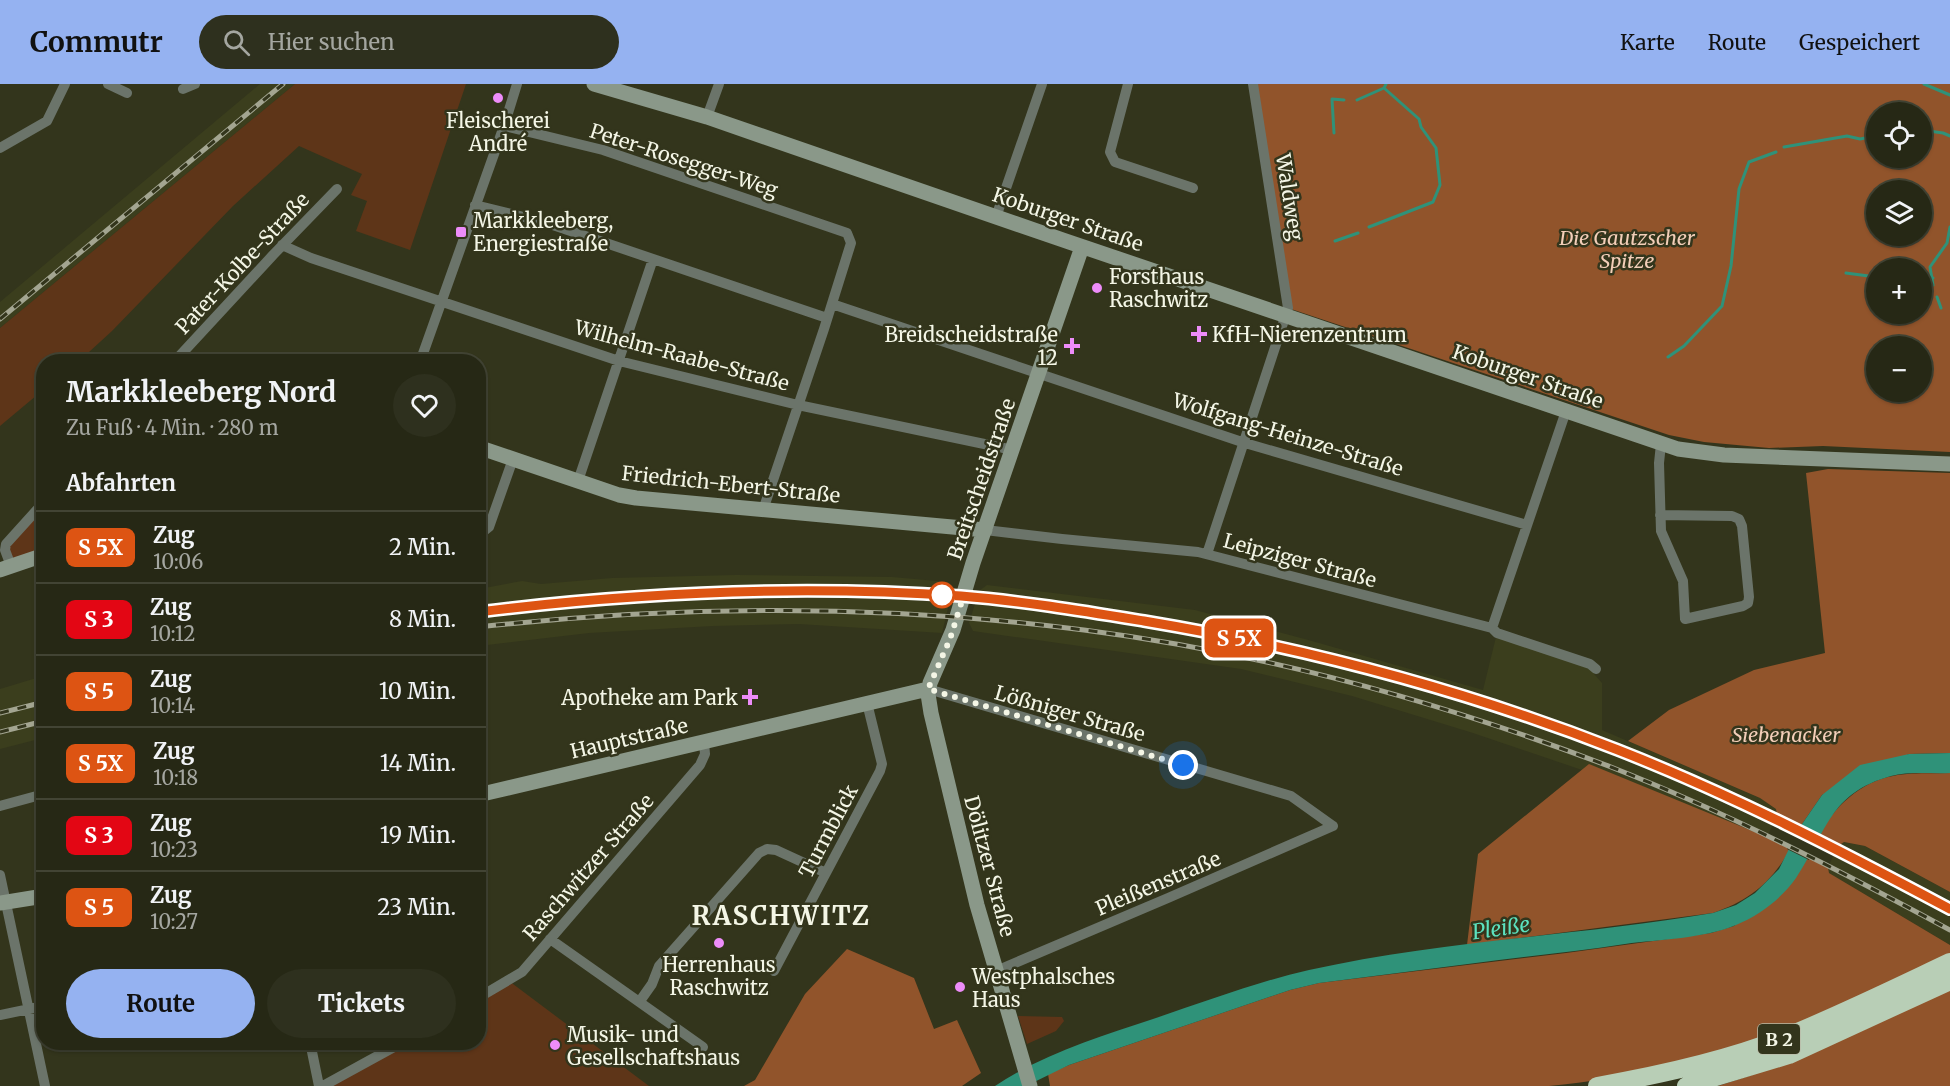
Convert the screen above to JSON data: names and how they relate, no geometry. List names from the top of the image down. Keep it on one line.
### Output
{"streets":{"highway":["B 2"],"main road":["Koburger Straße","Breitscheidstraße","Friedrich-Ebert-Straße","Hauptstraße","Dölitzer Straße"],"street":["Peter-Rosegger-Weg","Waldweg","Pater-Kolbe-Straße","Wilhelm-Raabe-Straße","Wolfgang-Heinze-Straße","Leipziger Straße","Lößniger Straße","Turmblick","Raschwitzer Straße","Pleißenstraße"]},"crossings":[["Peter-Rosegger-Weg","Wolfgang-Heinze-Straße"],["Waldweg","Koburger Straße"],["Koburger Straße","Breitscheidstraße"],["Pater-Kolbe-Straße","Wilhelm-Raabe-Straße"],["Wilhelm-Raabe-Straße","Breitscheidstraße"],["Wolfgang-Heinze-Straße","Breitscheidstraße"],["Breitscheidstraße","Friedrich-Ebert-Straße"],["Breitscheidstraße","Leipziger Straße"],["Breitscheidstraße","Lößniger Straße"],["Breitscheidstraße","Hauptstraße"],["Breitscheidstraße","Dölitzer Straße"],["Friedrich-Ebert-Straße","Leipziger Straße"],["Lößniger Straße","Hauptstraße"],["Lößniger Straße","Dölitzer Straße"],["Lößniger Straße","Pleißenstraße"],["Hauptstraße","Turmblick"],["Hauptstraße","Dölitzer Straße"],["Hauptstraße","Raschwitzer Straße"],["Dölitzer Straße","Pleißenstraße"]],"districts":["RASCHWITZ"],"water":["Pleiße"],"parks":["Die Gautzscher Spitze","Siebenacker"],"places":{"other":["Fleischerei André","Forsthaus Raschwitz","Herrenhaus Raschwitz","Westphalsches Haus","Musik- und Gesellschaftshaus"],"transit":["Markkleeberg, Energiestraße"],"health":["KfH-Nierenzentrum","Breidscheidstraße 12","Apotheke am Park"]},"page":{"header":"Commutr","search":"Hier suchen","nav":["Karte","Route","Gespeichert"],"on_map":"S 5X","map_buttons":["+","−"],"heading":[["Markkleeberg Nord","Zu Fuß · 4 Min. · 280 m"],"Abfahrten"],"list":[{"mark":"S 5X","name":"Zug","note":"10:06","value":"2 Min."},{"mark":"S 3","name":"Zug","note":"10:12","value":"8 Min."},{"mark":"S 5","name":"Zug","note":"10:14","value":"10 Min."},{"mark":"S 5X","name":"Zug","note":"10:18","value":"14 Min."},{"mark":"S 3","name":"Zug","note":"10:23","value":"19 Min."},{"mark":"S 5","name":"Zug","note":"10:27","value":"23 Min."}],"buttons":["Route","Tickets"]}}
